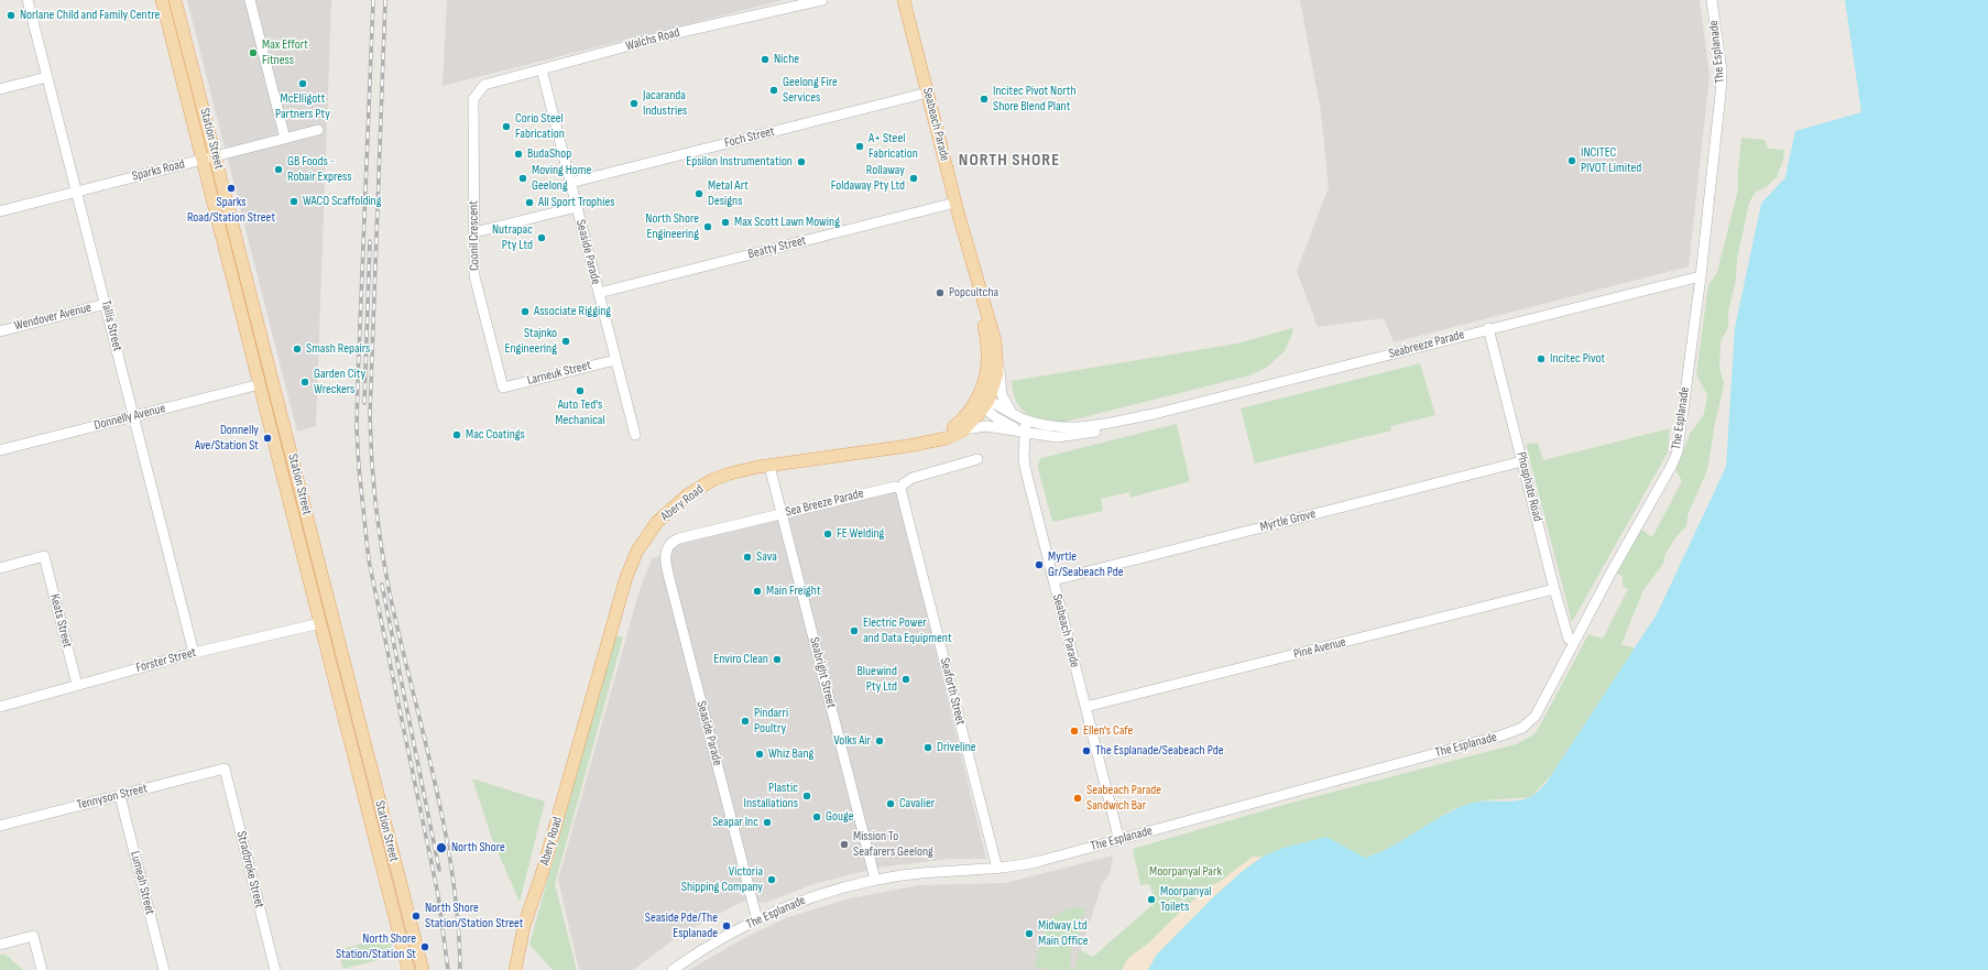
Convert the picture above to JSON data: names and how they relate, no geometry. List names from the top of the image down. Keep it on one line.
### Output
{"streets":{"main road":["Seabeach Parade","Station Street","Abery Road","Forster Street"],"street":["Walchs Road","The Esplanade","Foch Street","Sparks Road","Coonil Crescent","Beatty Street","Seaside Parade","Wendover Avenue","Tallis Street","Seabreeze Parade","Larneuk Street","Donnelly Avenue","Phosphate Road","Sea Breeze Parade","Myrtle Grove","Keats Street","Pine Avenue","Seabright Street","Seaforth Street","Tennyson Street","Stradbroke Street","Lumeah Street"]},"crossings":[["Walchs Road","Coonil Crescent"],["Walchs Road","Seaside Parade"],["The Esplanade","Seabeach Parade"],["The Esplanade","Seaside Parade"],["The Esplanade","Seabreeze Parade"],["The Esplanade","Phosphate Road"],["The Esplanade","Seabright Street"],["The Esplanade","Seaforth Street"],["Seabeach Parade","Foch Street"],["Seabeach Parade","Beatty Street"],["Seabeach Parade","Seabreeze Parade"],["Seabeach Parade","Abery Road"],["Seabeach Parade","Myrtle Grove"],["Seabeach Parade","Pine Avenue"],["Foch Street","Seaside Parade"],["Station Street","Sparks Road"],["Station Street","Donnelly Avenue"],["Station Street","Forster Street"],["Sparks Road","Tallis Street"],["Coonil Crescent","Larneuk Street"],["Beatty Street","Seaside Parade"],["Seaside Parade","Larneuk Street"],["Seaside Parade","Sea Breeze Parade"],["Wendover Avenue","Tallis Street"],["Tallis Street","Donnelly Avenue"],["Tallis Street","Forster Street"],["Seabreeze Parade","Phosphate Road"],["Seabreeze Parade","Abery Road"],["Phosphate Road","Myrtle Grove"],["Phosphate Road","Pine Avenue"],["Abery Road","Seabright Street"],["Sea Breeze Parade","Seabright Street"],["Sea Breeze Parade","Seaforth Street"],["Keats Street","Forster Street"],["Tennyson Street","Stradbroke Street"],["Tennyson Street","Lumeah Street"]],"districts":["NORTH SHORE"],"parks":["Moorpanyal Park"],"places":["Norlane Child and Family Centre","Max Effort Fitness","Niche","McElligott Partners Pty","Geelong Fire Services","Incitec Pivot North Shore Blend Plant","Jacaranda Industries","Corio Steel Fabrication","A+ Steel Fabrication","BudaShop","INCITEC PIVOT Limited","Epsilon Instrumentation","GB Foods - Robair Express","Moving Home Geelong","Rollaway Foldaway Pty Ltd","Sparks Road/Station Street","Metal Art Designs","WACO Scaffolding","All Sport Trophies","Max Scott Lawn Mowing","North Shore Engineering","Nutrapac Pty Ltd","Popcultcha","Associate Rigging","Stajnko Engineering","Smash Repairs","Incitec Pivot","Garden City Wreckers","Auto Ted's Mechanical","Mac Coatings","Donnelly Ave/Station St","FE Welding","Sava","Myrtle Gr/Seabeach Pde","Main Freight","Electric Power and Data Equipment","Enviro Clean","Bluewind Pty Ltd","Pindarri Poultry","Ellen's Cafe","Volks Air","Driveline","The Esplanade/Seabeach Pde","Whiz Bang","Plastic Installations","Seabeach Parade Sandwich Bar","Cavalier","Gouge","Seapar Inc","Mission To Seafarers Geelong","North Shore","Victoria Shipping Company","Moorpanyal Toilets","North Shore Station/Station Street","Seaside Pde/The Esplanade","Midway Ltd Main Office","North Shore Station/Station St"]}
